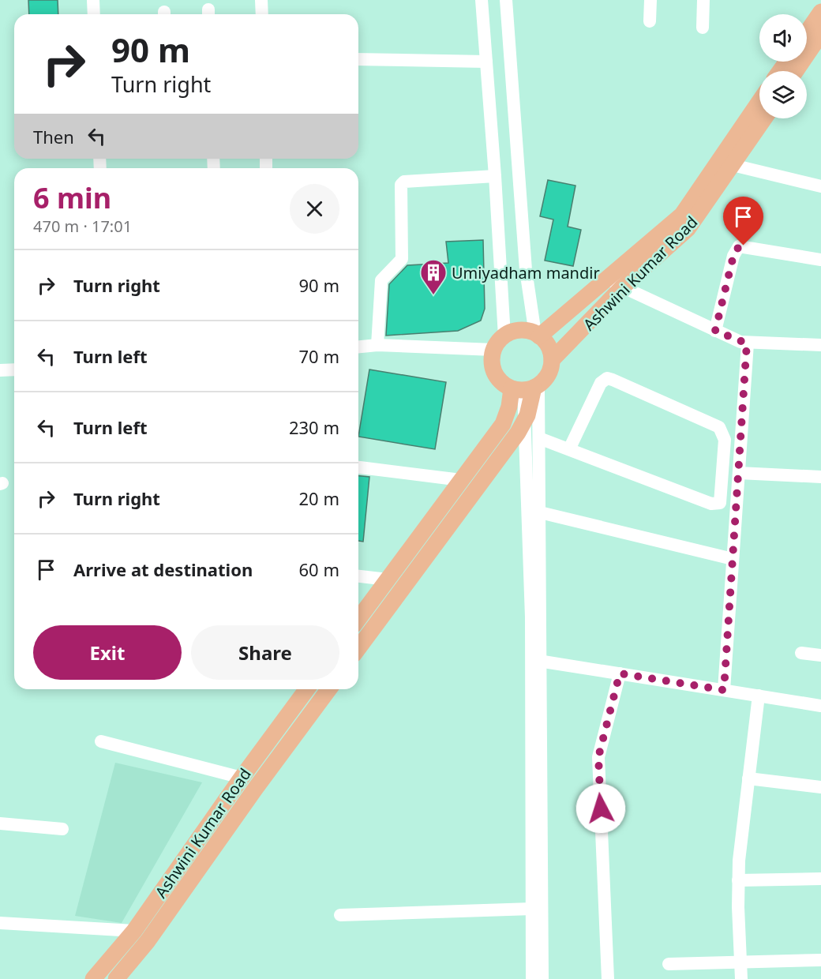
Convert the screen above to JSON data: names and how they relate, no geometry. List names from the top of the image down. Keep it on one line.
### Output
{"streets":{"main road":["Ashwini Kumar Road"]},"places":{"building":["Umiyadham mandir"]},"page":{"turn":["90 m","Turn right"],"then":"Then","heading":["6 min","470 m · 17:01"],"list":[{"name":"Turn right","value":"90 m"},{"name":"Turn left","value":"70 m"},{"name":"Turn left","value":"230 m"},{"name":"Turn right","value":"20 m"},{"name":"Arrive at destination","value":"60 m"}],"buttons":["Exit","Share"]}}
